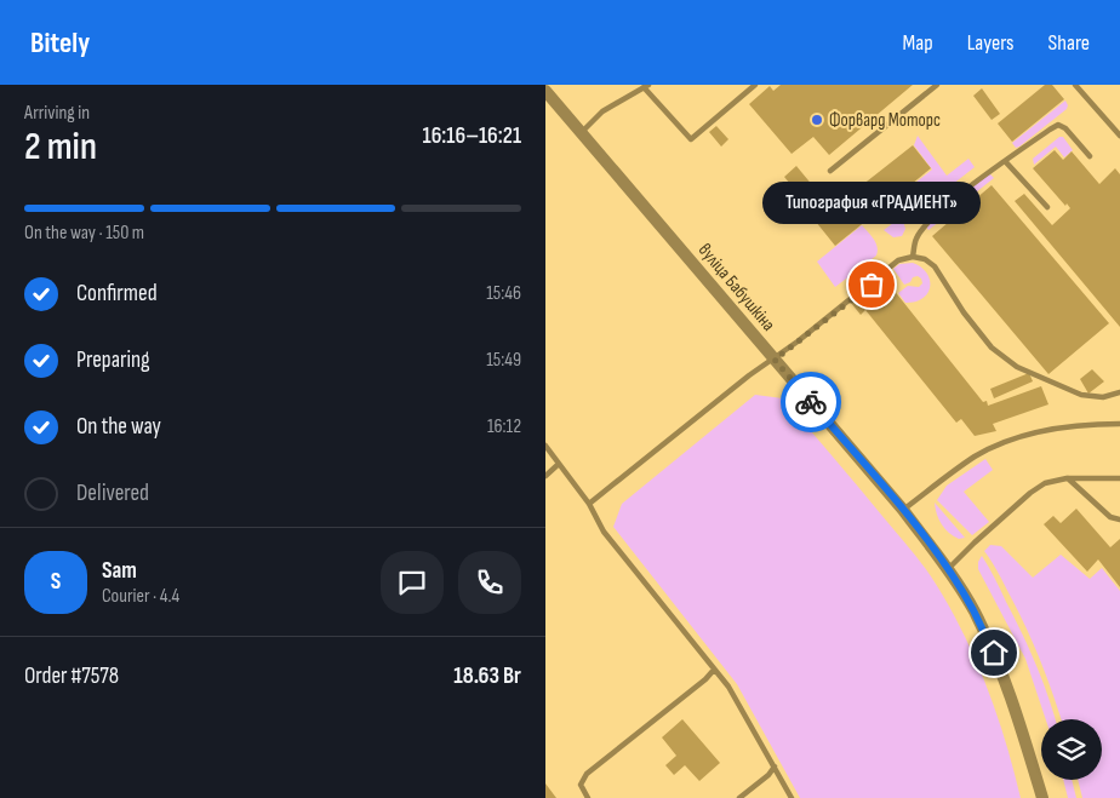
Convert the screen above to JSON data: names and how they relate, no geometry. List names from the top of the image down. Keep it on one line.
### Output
{"streets":{"street":["вуліца Бабушкіна"]},"places":["Форвард Моторс","Типография «ГРАДИЕНТ»"],"page":{"header":"Bitely","nav":["Map","Layers","Share"],"heading":["2 min","Arriving in","16:16–16:21"],"panel":["Sam","Courier · 4.4","Order #7578","18.63 Br"],"bubble":"Типография «ГРАДИЕНТ»","bar":"On the way · 150 m","list":[["Confirmed","15:46"],["Preparing","15:49"],["On the way","16:12"],"Delivered"],"round":"S"}}
